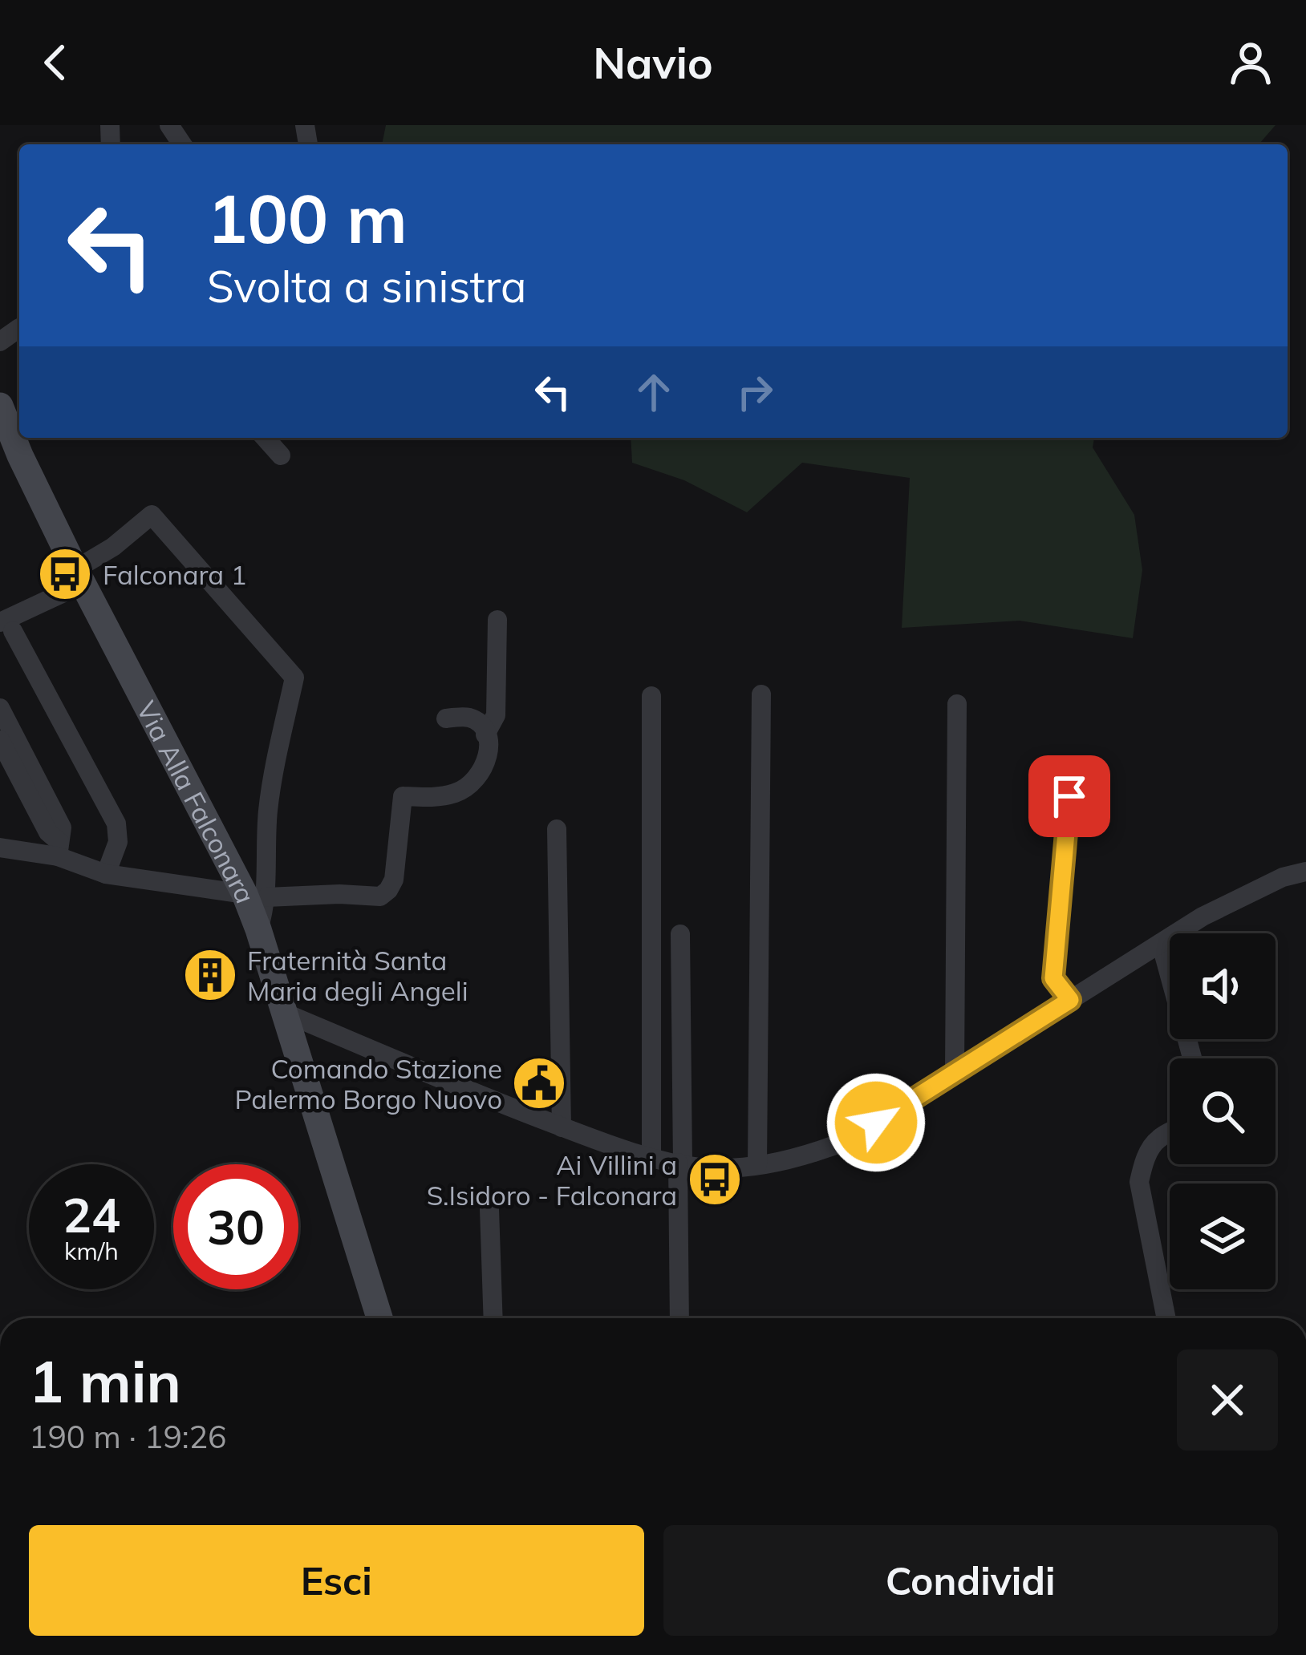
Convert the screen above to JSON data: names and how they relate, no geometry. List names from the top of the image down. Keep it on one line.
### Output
{"streets":{"street":["Via Alla Falconara"]},"places":{"bus stop":["Falconara 1","Ai Villini a S.Isidoro - Falconara"],"building":["Fraternità Santa Maria degli Angeli"],"public building":["Comando Stazione Palermo Borgo Nuovo"]},"page":{"header":"Navio","turn":["100 m","Svolta a sinistra"],"speed":"24 km/h","limit":"30","heading":["1 min","190 m · 19:26"],"buttons":["Esci","Condividi"]}}
